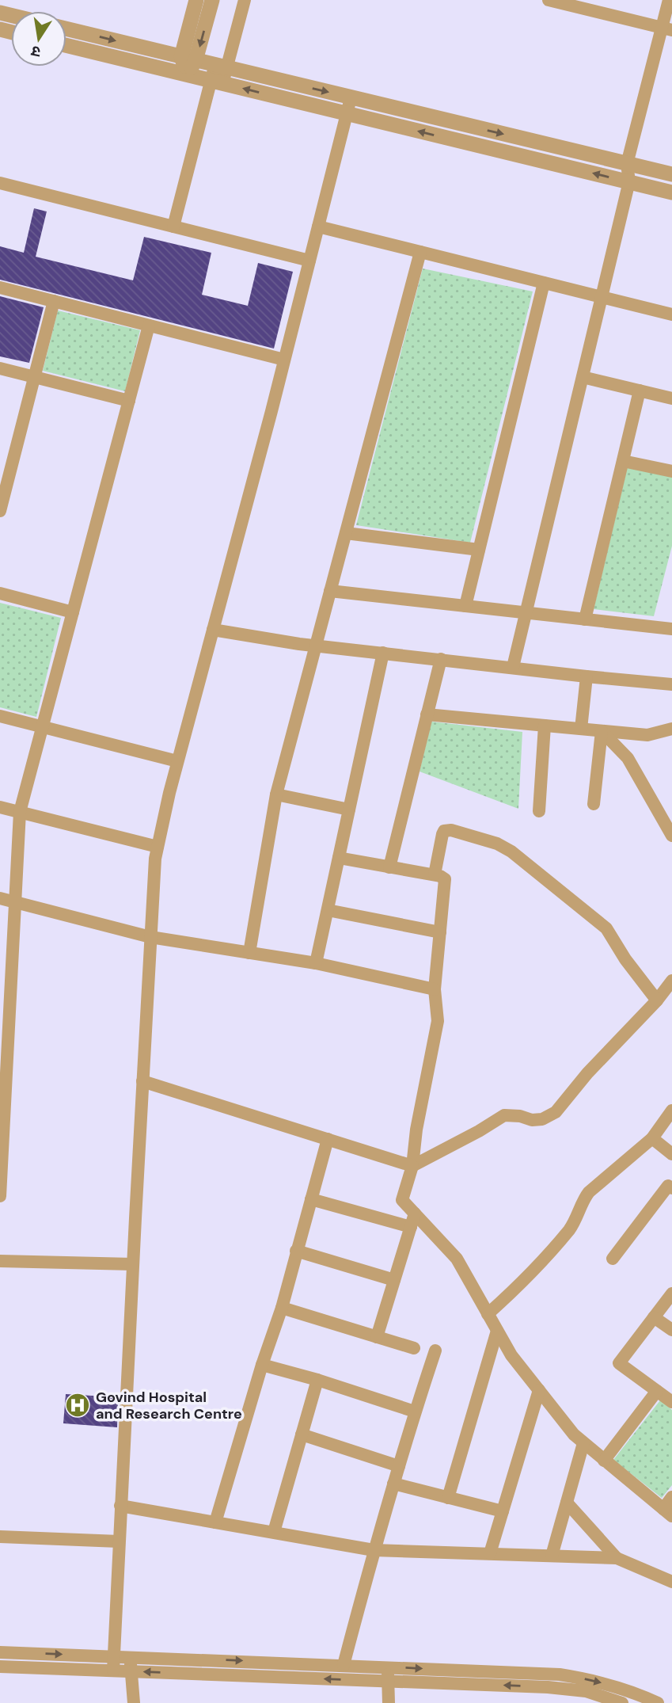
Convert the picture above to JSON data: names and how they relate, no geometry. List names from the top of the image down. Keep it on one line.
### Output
{"places":{"hospital":["Govind Hospital and Research Centre"]},"north":"bottom"}
